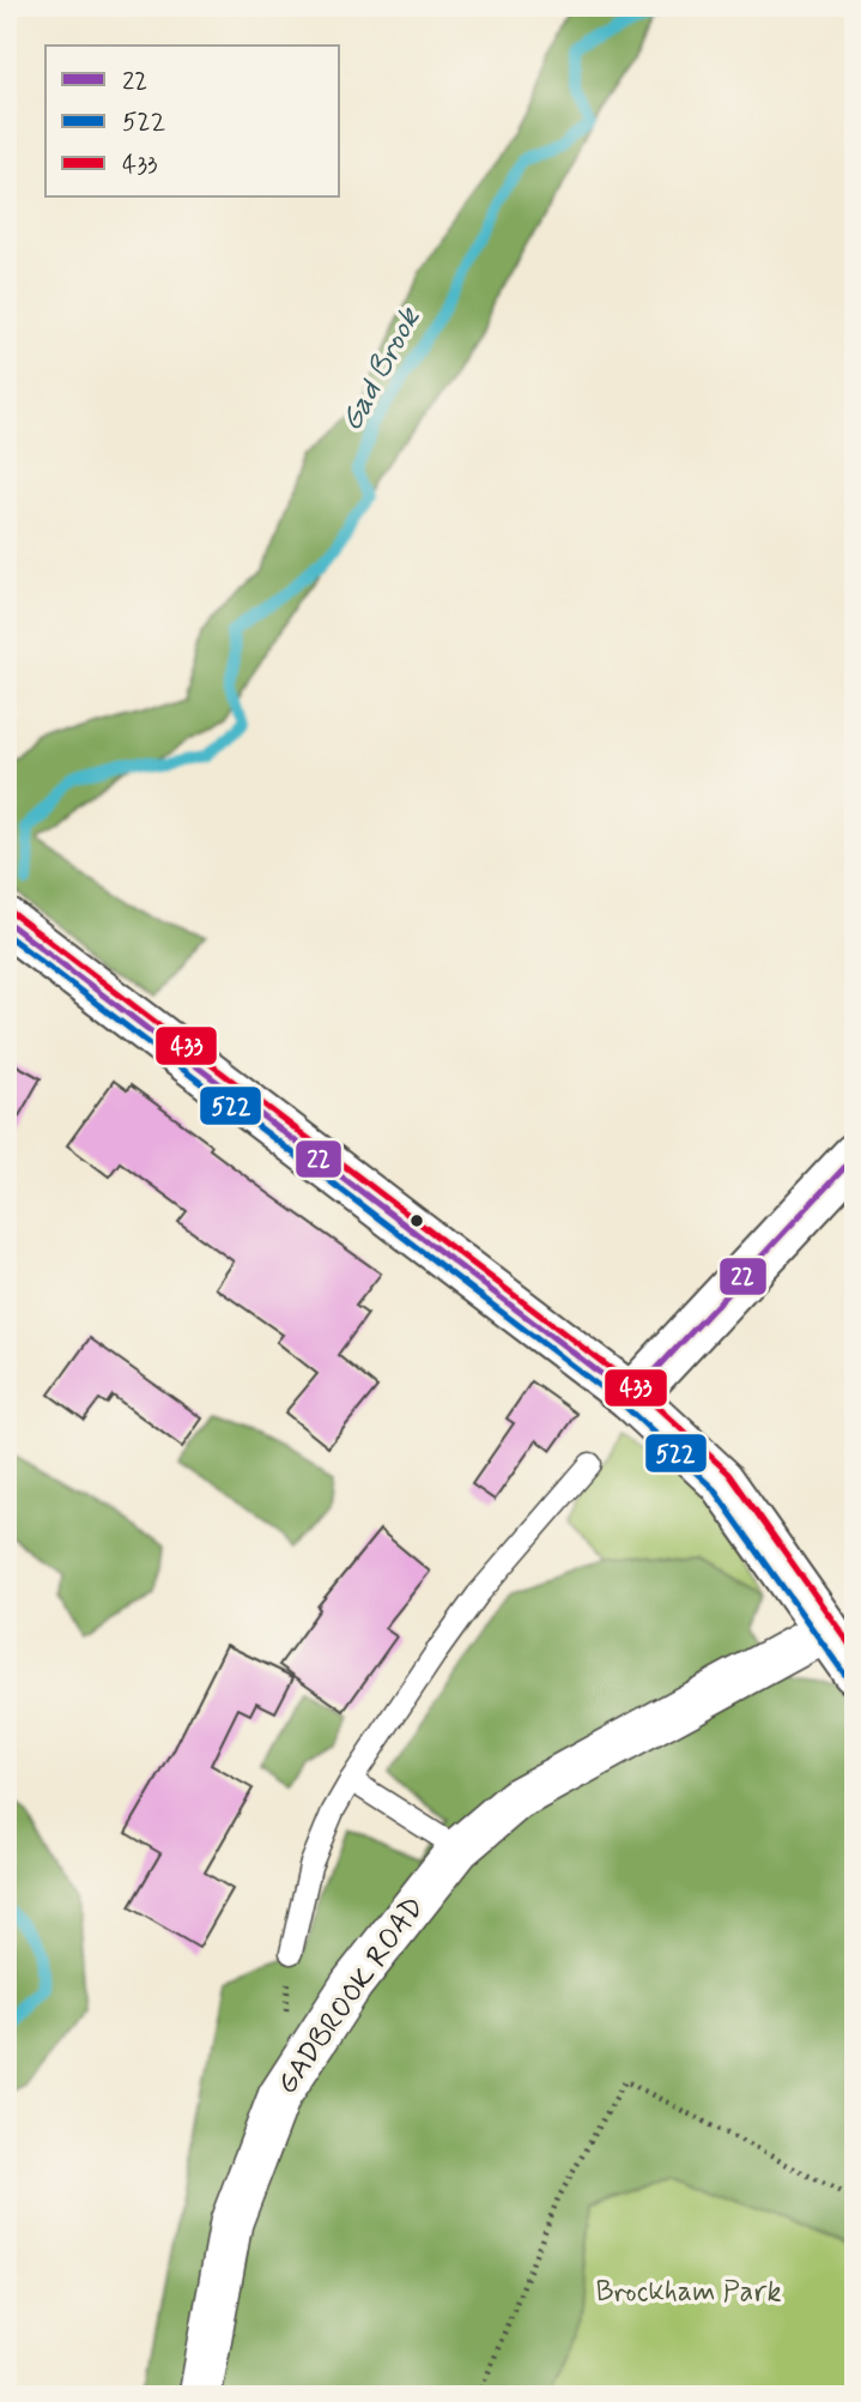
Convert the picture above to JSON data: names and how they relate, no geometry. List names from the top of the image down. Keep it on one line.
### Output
{"streets":{"street":["GADBROOK ROAD"]},"water":["Gad Brook"],"parks":["Brockham Park"],"lines":["transit line 433","transit line 22","transit line 522"],"legend":["22","522","433"]}
